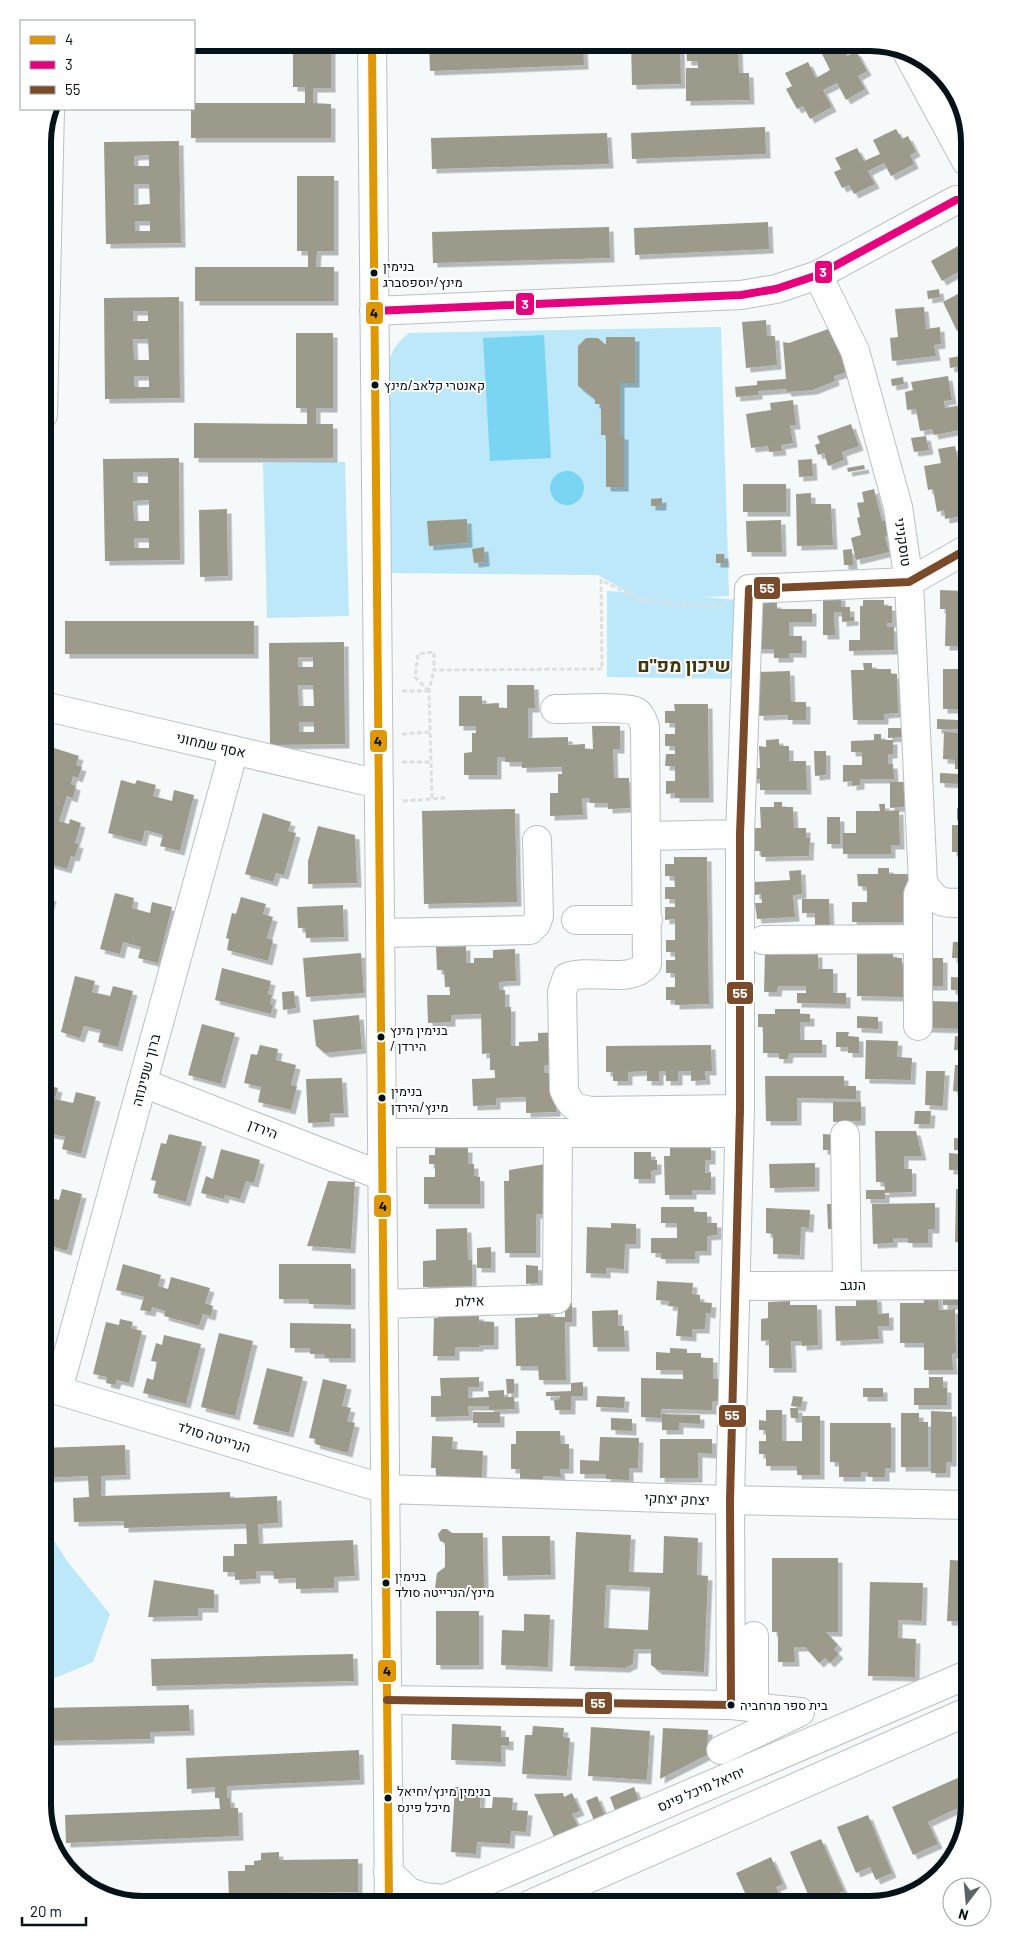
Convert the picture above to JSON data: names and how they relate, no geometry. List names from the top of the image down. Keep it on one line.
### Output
{"streets":{"street":["טוסקניני","אסף שמחוני","ברוך שפינוזה","הירדן","הנגב","אילת","הנרייטה סולד","יצחק יצחקי","יחיאל מיכל פינס"]},"crossings":[["אסף שמחוני","ברוך שפינוזה"],["ברוך שפינוזה","הירדן"],["הנרייטה סולד","יצחק יצחקי"]],"districts":["שיכון מפ\"ם"],"places":["בנימין מינץ/יוספסברג","קאנטרי קלאב/מינץ","בנימין מינץ / הירדן","בנימין מינץ/הירדן","בנימין מינץ/הנרייטה סולד","בית ספר מרחביה","בנימין מינץ/יחיאל מיכל פינס"],"lines":["transit line 4","transit line 3","transit line 55"],"legend":["4","3","55"],"scale_bar":"20 m","north":"bottom"}
